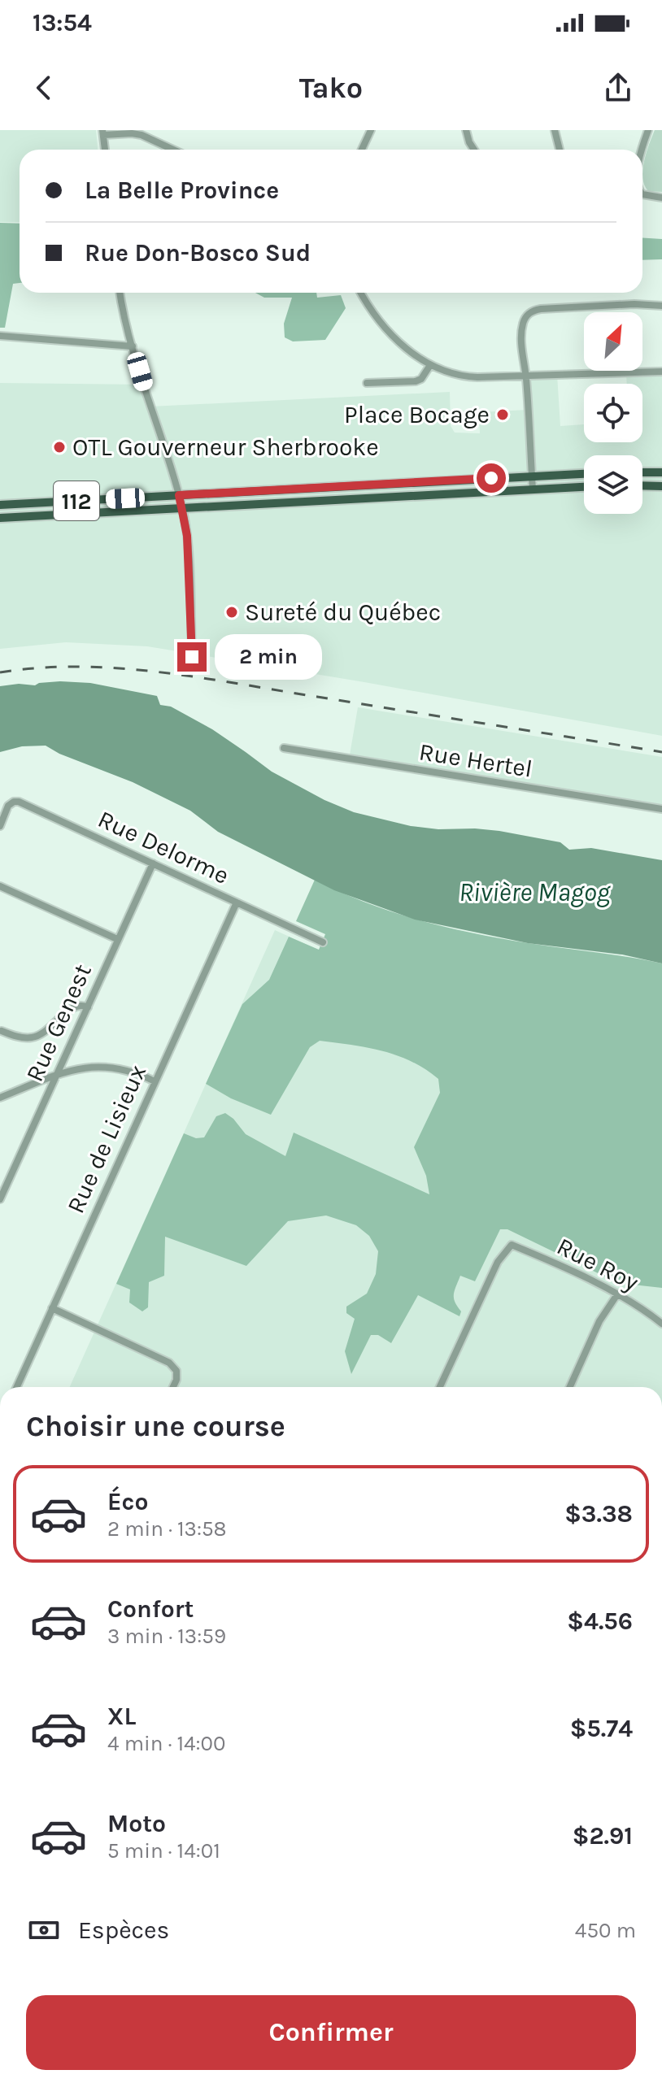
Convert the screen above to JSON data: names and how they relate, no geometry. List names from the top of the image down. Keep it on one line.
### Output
{"streets":{"main road":["112"],"street":["Rue Hertel","Rue Delorme","Rue Genest","Rue de Lisieux","Rue Roy"]},"crossings":[["Rue Delorme","Rue Genest"],["Rue Delorme","Rue de Lisieux"]],"water":["Rivière Magog"],"places":["Place Bocage","OTL Gouverneur Sherbrooke","Sureté du Québec"],"north":"top right","page":{"status":"13:54","header":"Tako","banner":["La Belle Province","Rue Don-Bosco Sud"],"bubble":"2 min","heading":"Choisir une course","list":[{"name":"Éco","note":"2 min · 13:58","value":"$3.38"},{"name":"Confort","note":"3 min · 13:59","value":"$4.56"},{"name":"XL","note":"4 min · 14:00","value":"$5.74"},{"name":"Moto","note":"5 min · 14:01","value":"$2.91"}],"pay":["Espèces","450 m"],"buttons":"Confirmer"}}
